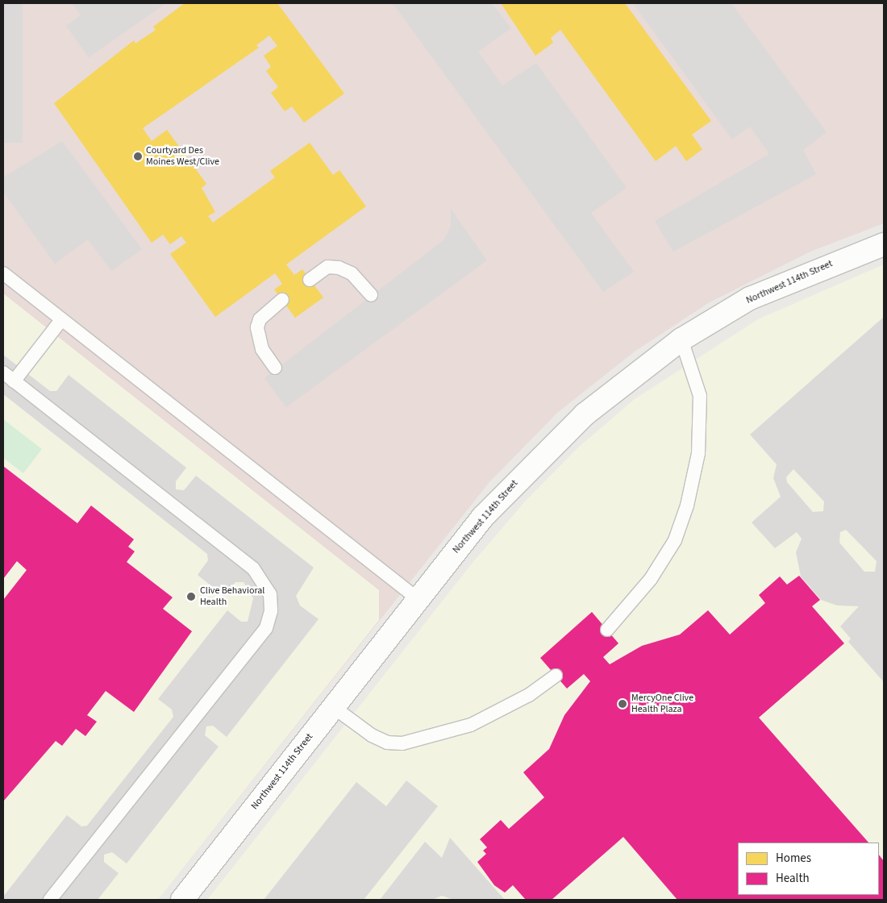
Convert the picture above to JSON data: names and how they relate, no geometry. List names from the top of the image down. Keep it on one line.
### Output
{"streets":{"street":["Northwest 114th Street"]},"places":["Courtyard Des Moines West/Clive","Clive Behavioral Health","MercyOne Clive Health Plaza"],"legend":["Homes","Health"]}
